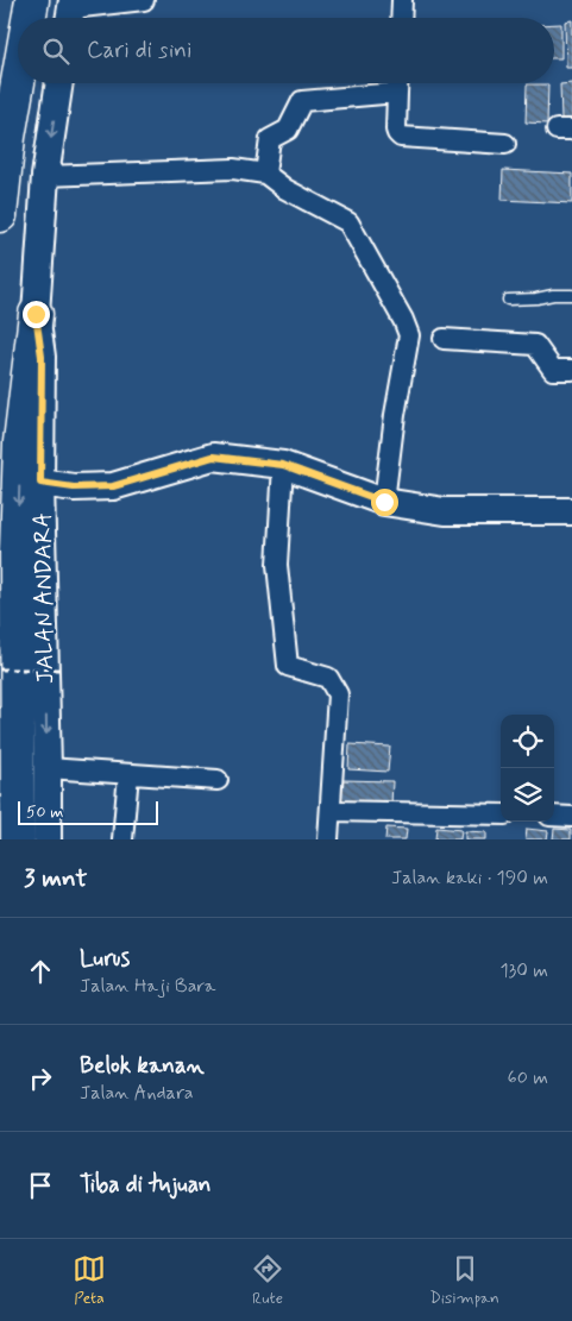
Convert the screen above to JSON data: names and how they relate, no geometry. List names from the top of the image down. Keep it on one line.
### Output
{"streets":{"street":["JALAN ANDARA"]},"scale_bar":"50 m","page":{"search":"Cari di sini","scale":"50 m","heading":["3 mnt","Jalan kaki · 190 m"],"list":[["Lurus","Jalan Haji Bara","130 m"],["Belok kanan","Jalan Andara","60 m"],"Tiba di tujuan"],"nav":["Peta","Rute","Disimpan"]}}
